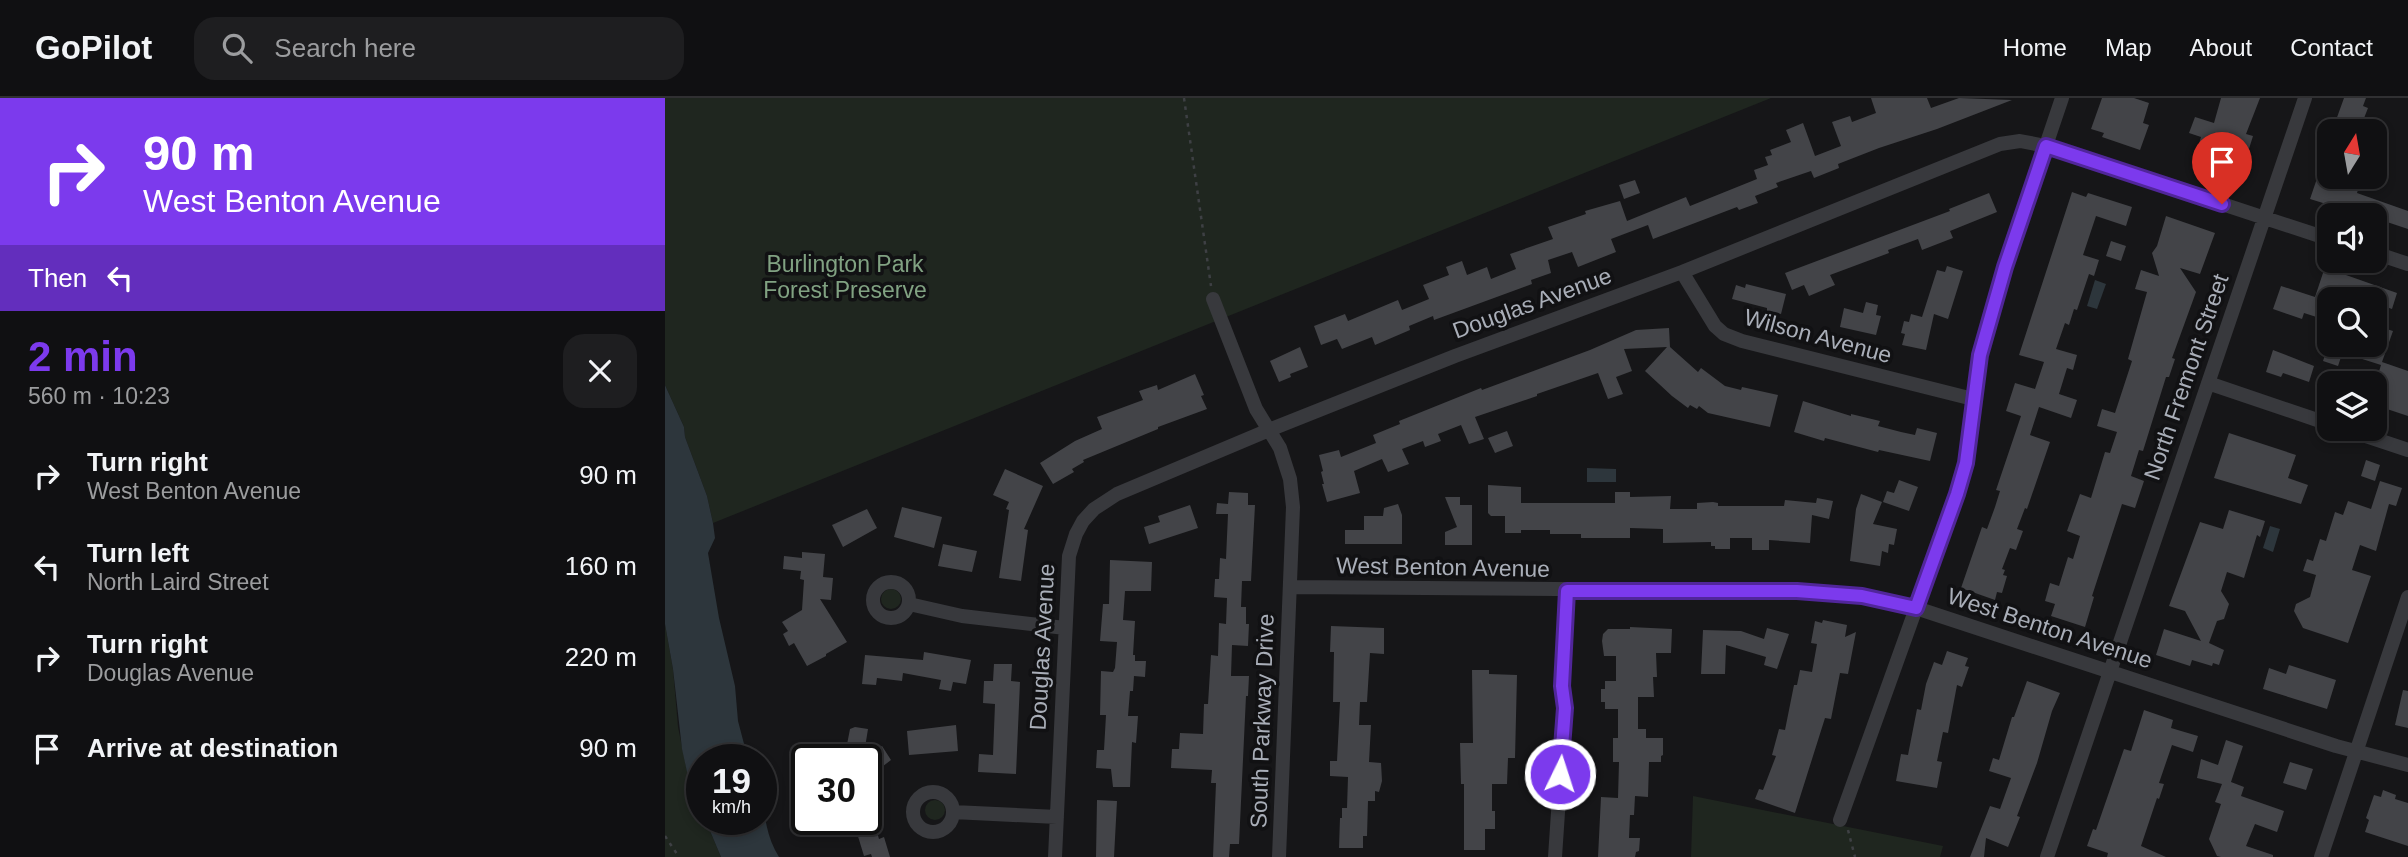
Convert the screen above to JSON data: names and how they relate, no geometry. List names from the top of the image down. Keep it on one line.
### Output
{"streets":{"street":["Douglas Avenue","Wilson Avenue","North Fremont Street","West Benton Avenue","South Parkway Drive"]},"crossings":[["Douglas Avenue","Wilson Avenue"],["Douglas Avenue","North Fremont Street"],["Douglas Avenue","South Parkway Drive"],["North Fremont Street","West Benton Avenue"],["West Benton Avenue","South Parkway Drive"]],"parks":["Burlington Park Forest Preserve"],"north":"top","page":{"header":"GoPilot","search":"Search here","nav":["Home","Map","About","Contact"],"turn":["90 m","West Benton Avenue"],"then":"Then","heading":["2 min","560 m · 10:23"],"list":[{"name":"Turn right","note":"West Benton Avenue","value":"90 m"},{"name":"Turn left","note":"North Laird Street","value":"160 m"},{"name":"Turn right","note":"Douglas Avenue","value":"220 m"},{"name":"Arrive at destination","value":"90 m"}],"speed":"19 km/h","limit":"30"}}
